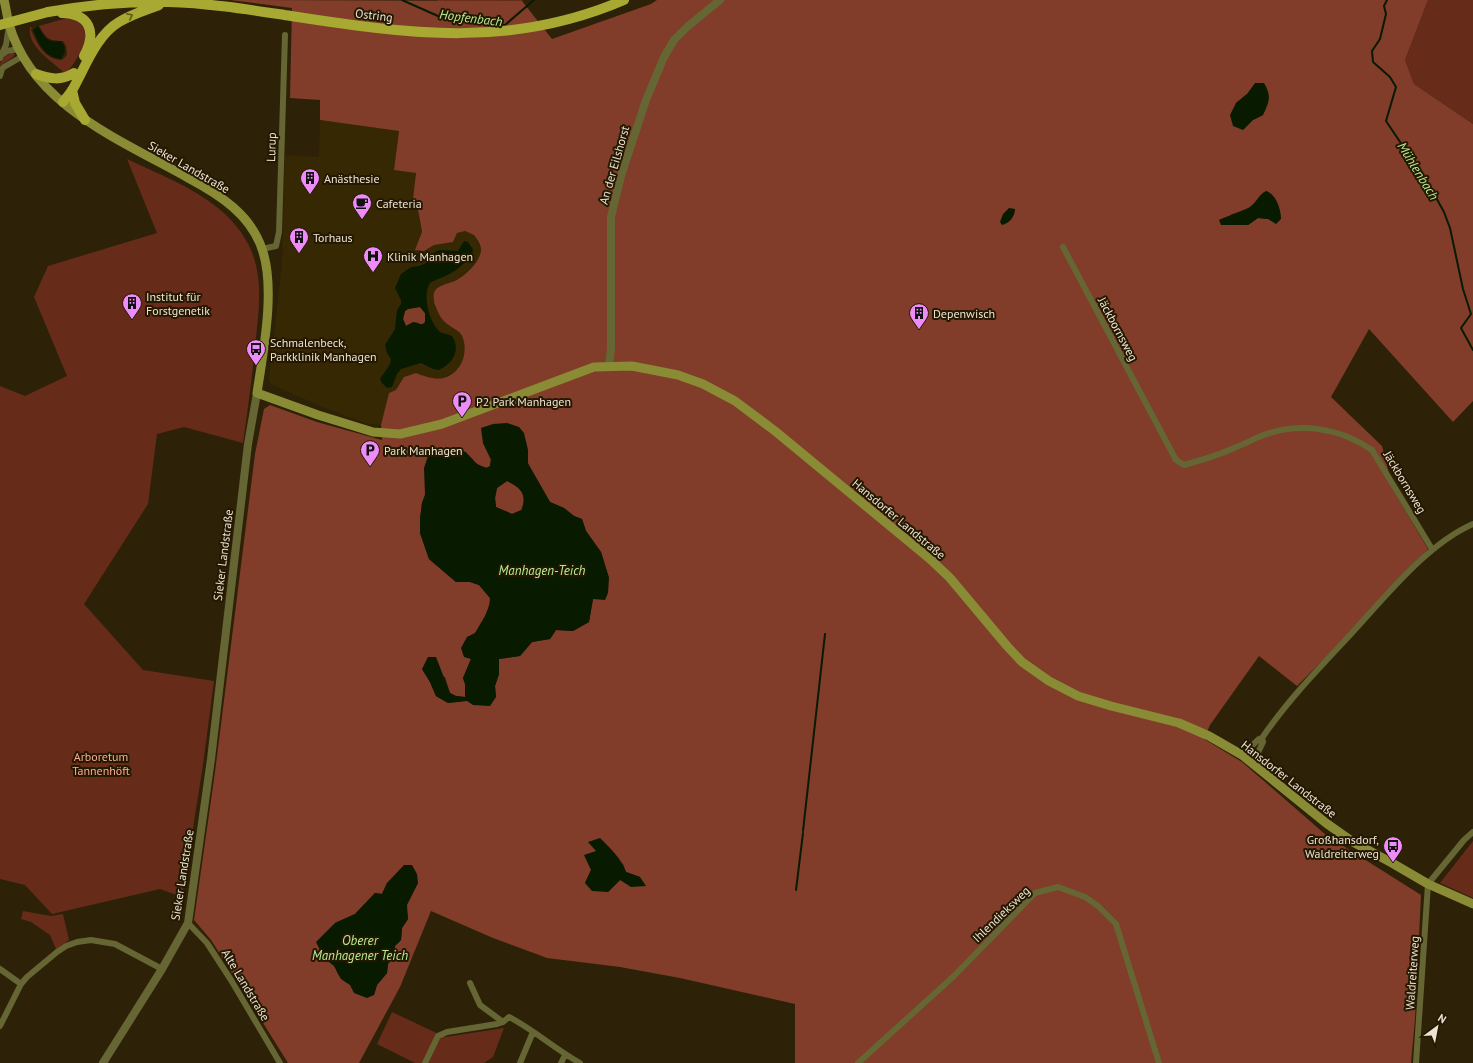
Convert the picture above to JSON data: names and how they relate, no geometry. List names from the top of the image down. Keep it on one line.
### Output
{"streets":{"main road":["Ostring","Sieker Landstraße","Hansdorfer Landstraße"],"street":["Lurup","An der Eilshorst","Jäckbornsweg","Ihlendieksweg","Waldreiterweg","Alte Landstraße"]},"crossings":[["Ostring","Sieker Landstraße"],["Lurup","Sieker Landstraße"],["An der Eilshorst","Hansdorfer Landstraße"],["Sieker Landstraße","Hansdorfer Landstraße"],["Sieker Landstraße","Alte Landstraße"],["Hansdorfer Landstraße","Waldreiterweg"]],"water":["Hopfenbach","Mühlenbach","Manhagen-Teich","Oberer Manhagener Teich"],"parks":["Arboretum Tannenhöft"],"places":{"building":["Anästhesie","Torhaus","Institut für Forstgenetik","Depenwisch"],"cafe":["Cafeteria"],"hospital":["Klinik Manhagen"],"bus stop":["Schmalenbeck, Parkklinik Manhagen","Großhansdorf, Waldreiterweg"],"parking":["P2 Park Manhagen","Park Manhagen"]},"north":"top right"}
